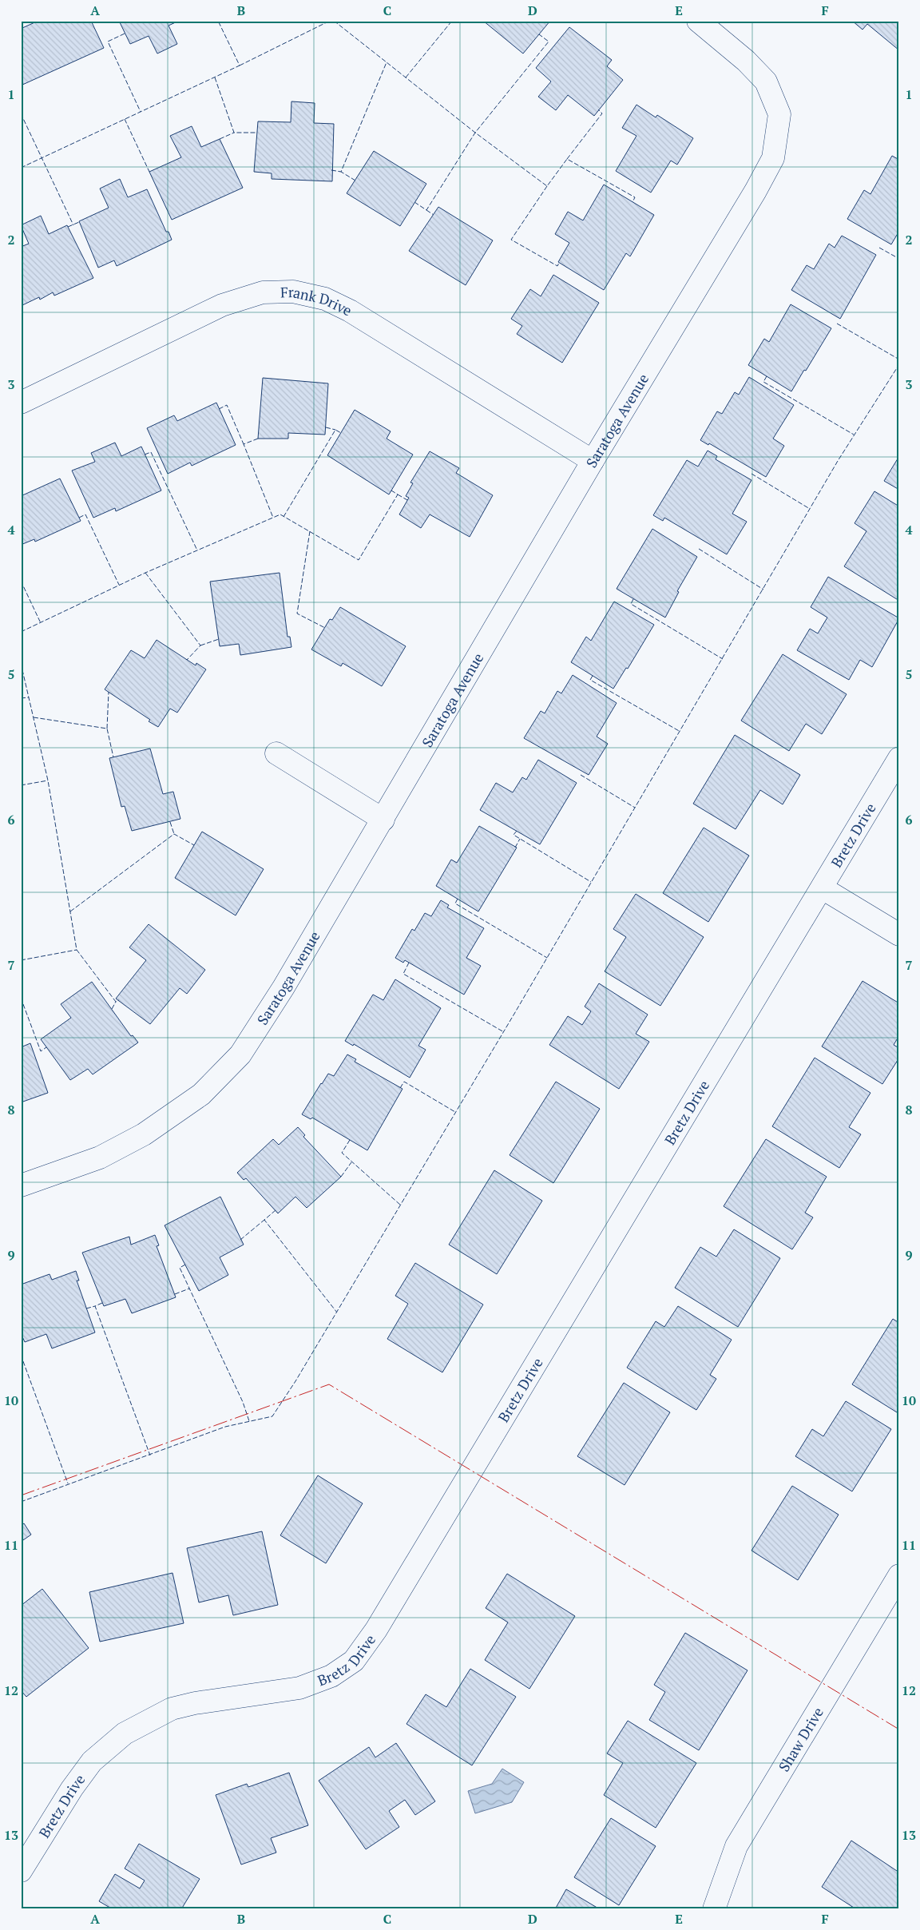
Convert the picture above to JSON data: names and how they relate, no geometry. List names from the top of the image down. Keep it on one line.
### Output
{"streets":{"street":["Frank Drive","Saratoga Avenue","Bretz Drive","Shaw Drive"]},"crossings":[["Frank Drive","Saratoga Avenue"]],"grid":{"columns":["A","B","C","D","E","F"],"rows":["1","2","3","4","5","6","7","8","9","10","11","12","13"]}}
